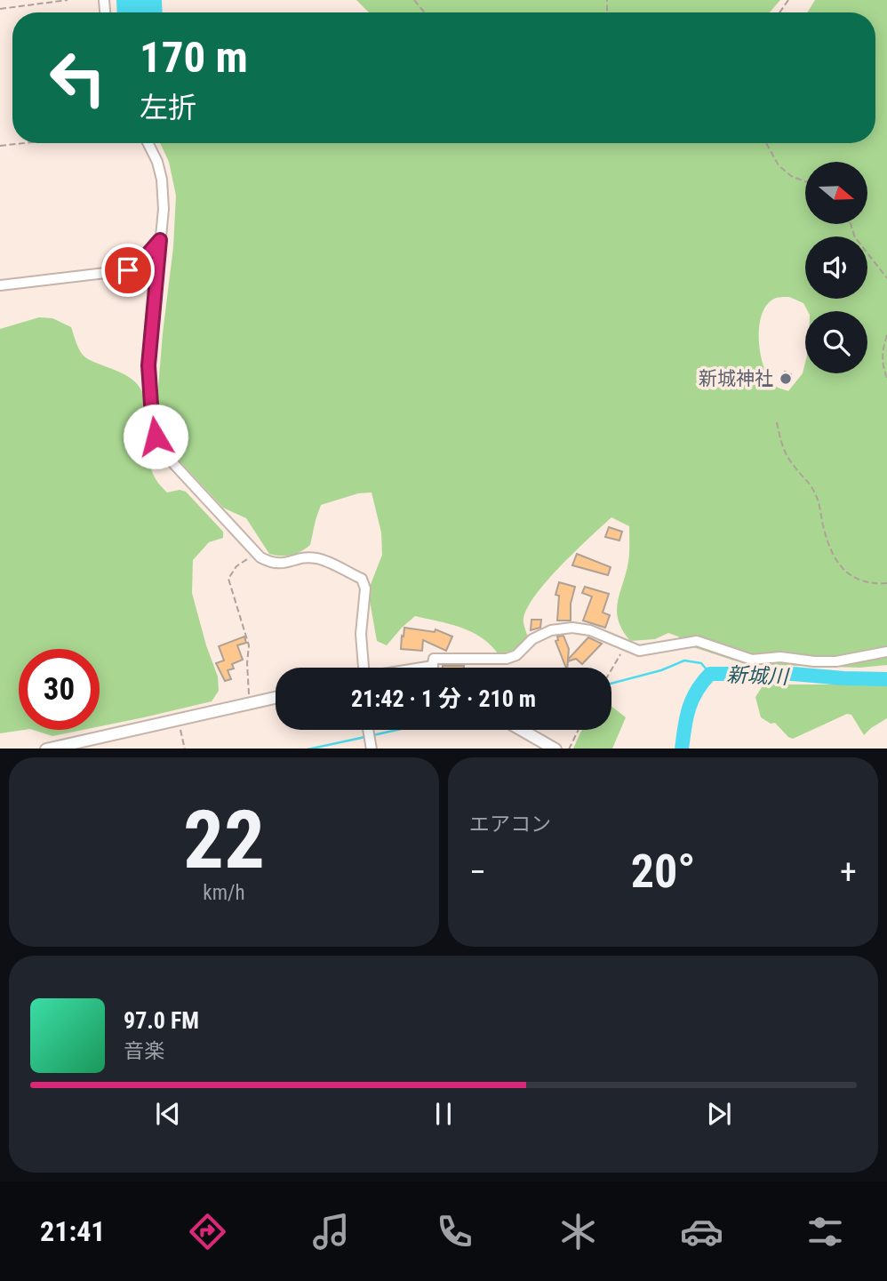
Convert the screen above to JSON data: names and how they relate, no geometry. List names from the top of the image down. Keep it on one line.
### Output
{"water":["新城川"],"places":["新城神社"],"north":"right","page":{"turn":["170 m","左折"],"limit":"30","trip":"21:42 · 1 分 · 210 m","tile":[["22","km/h"],"エアコン"],"heat":["−","20°","+"],"song":["97.0 FM","音楽"],"tabs":"21:41"}}
